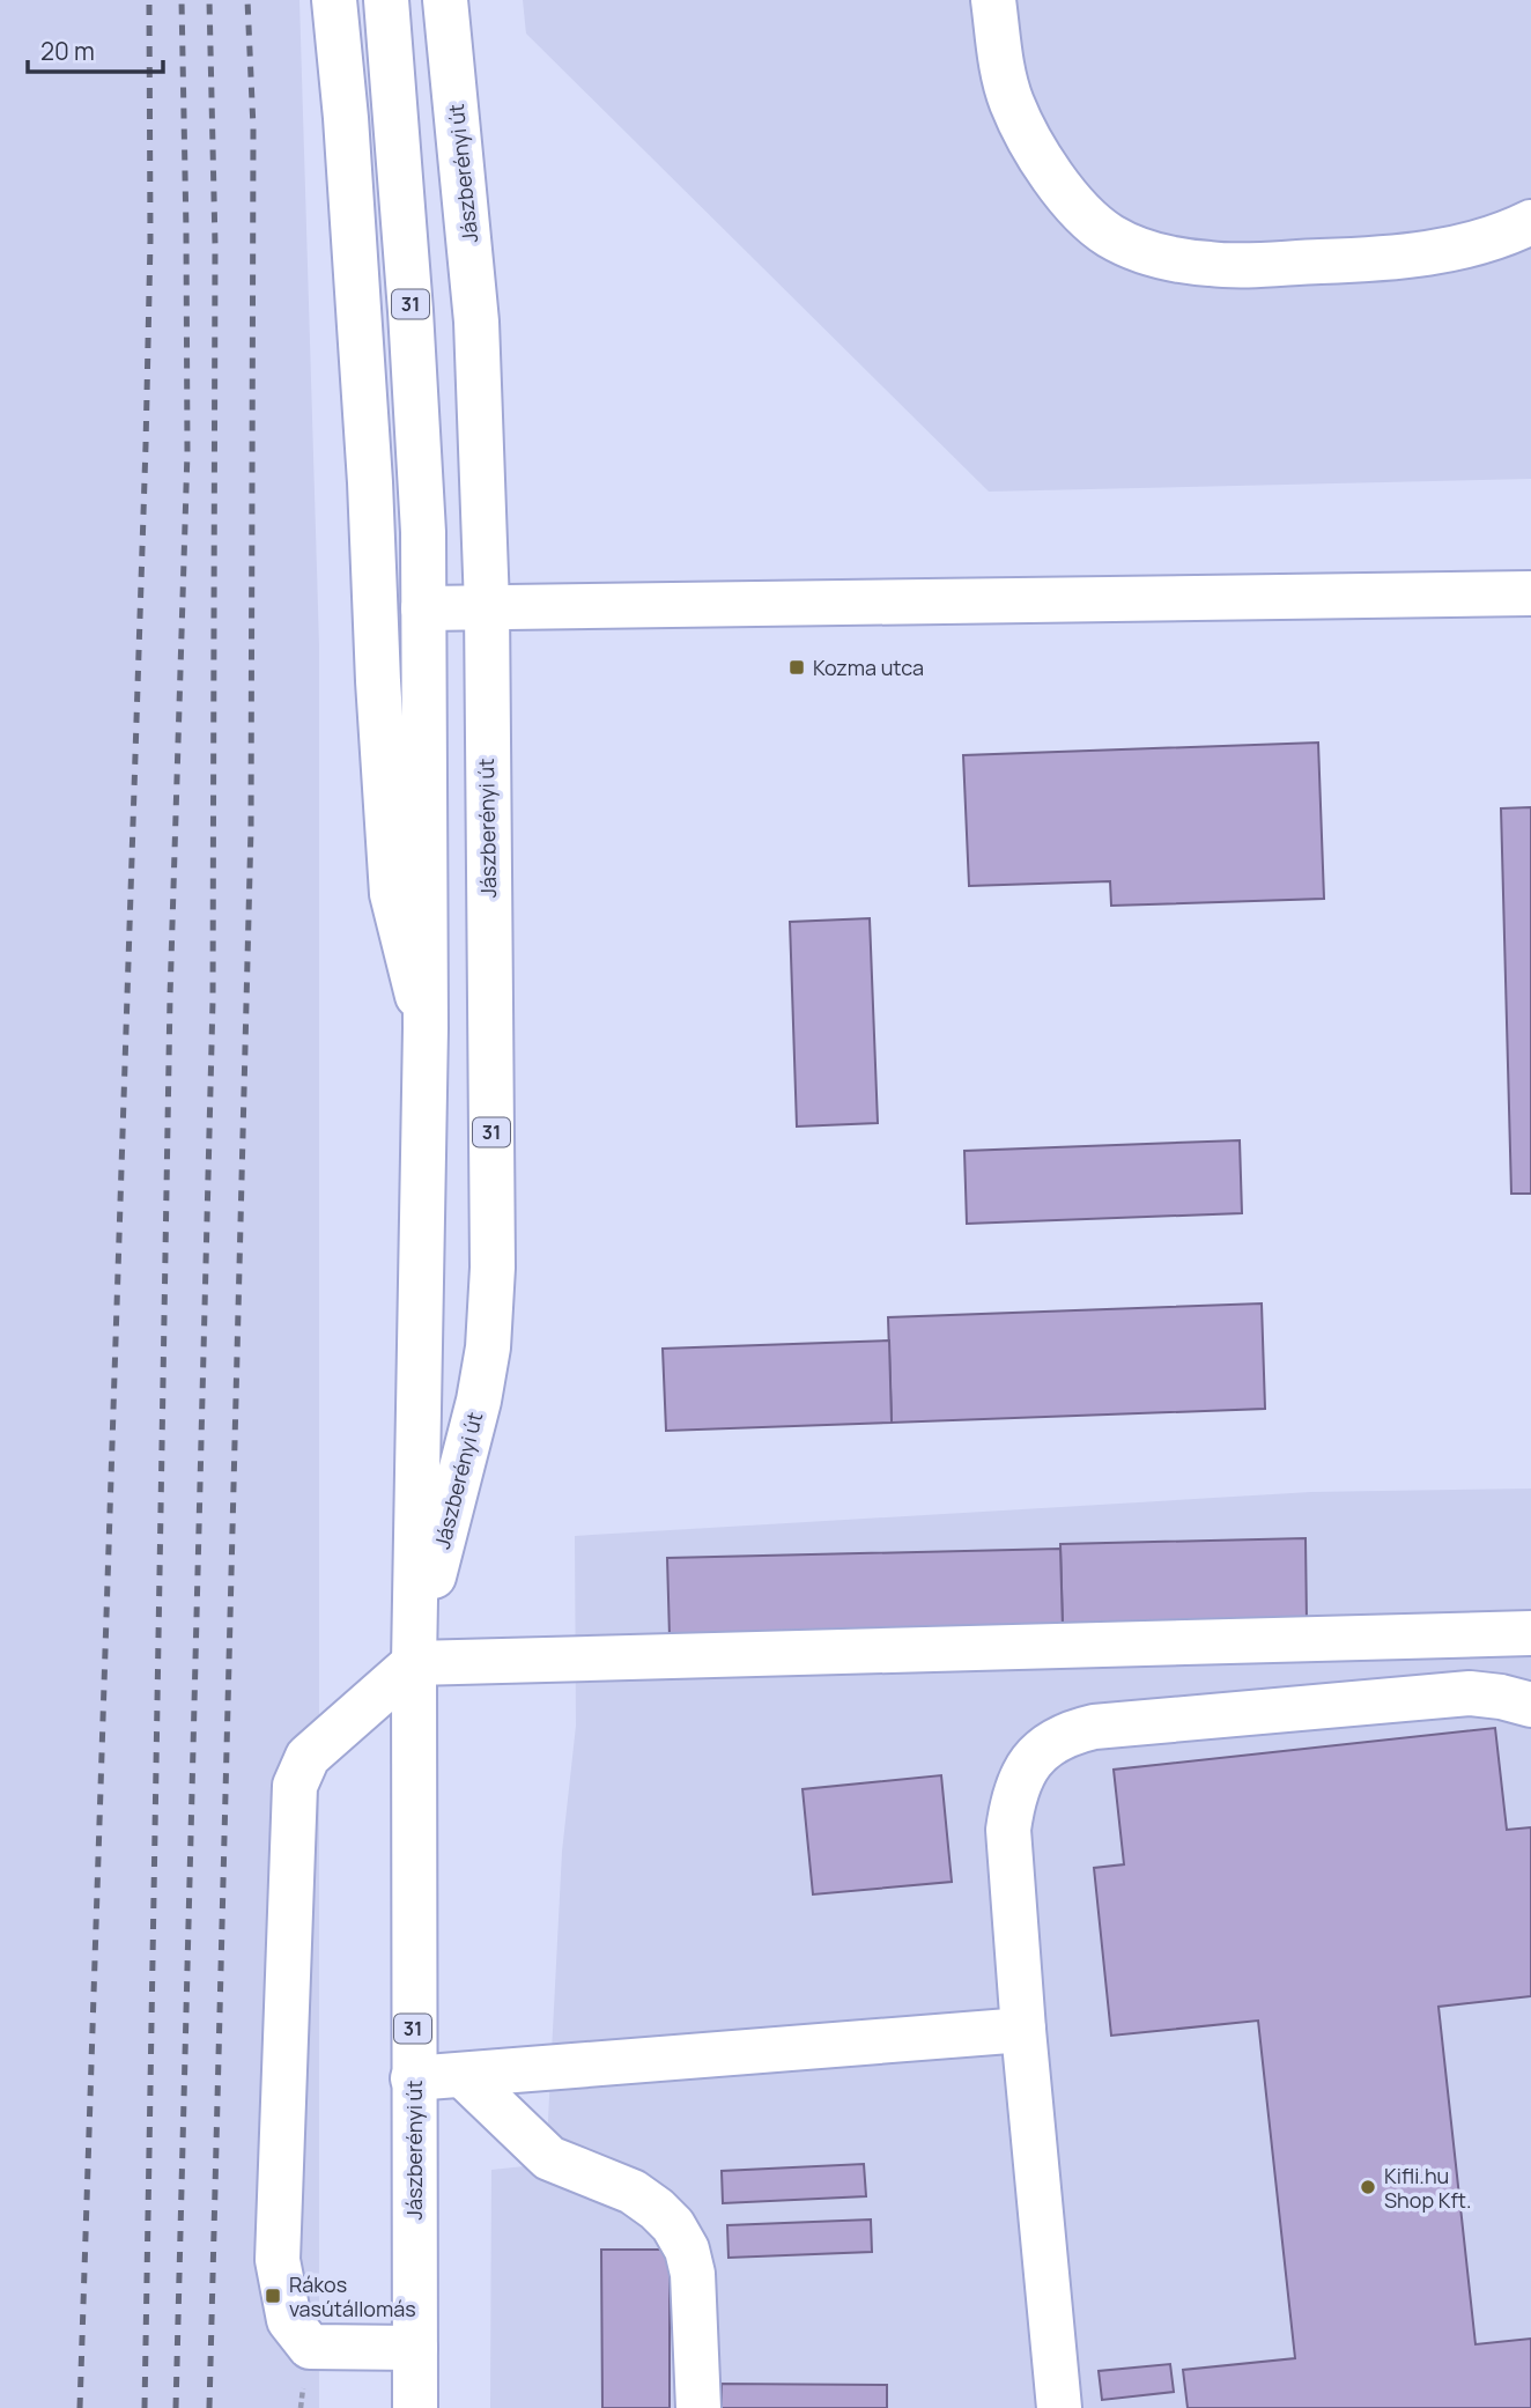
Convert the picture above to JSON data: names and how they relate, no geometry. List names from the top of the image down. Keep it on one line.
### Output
{"streets":{"main road":["Jászberényi út","31"]},"places":{"transit":["Kozma utca","Rákos vasútállomás"],"other":["Kifli.hu Shop Kft."]},"scale_bar":"20 m"}
